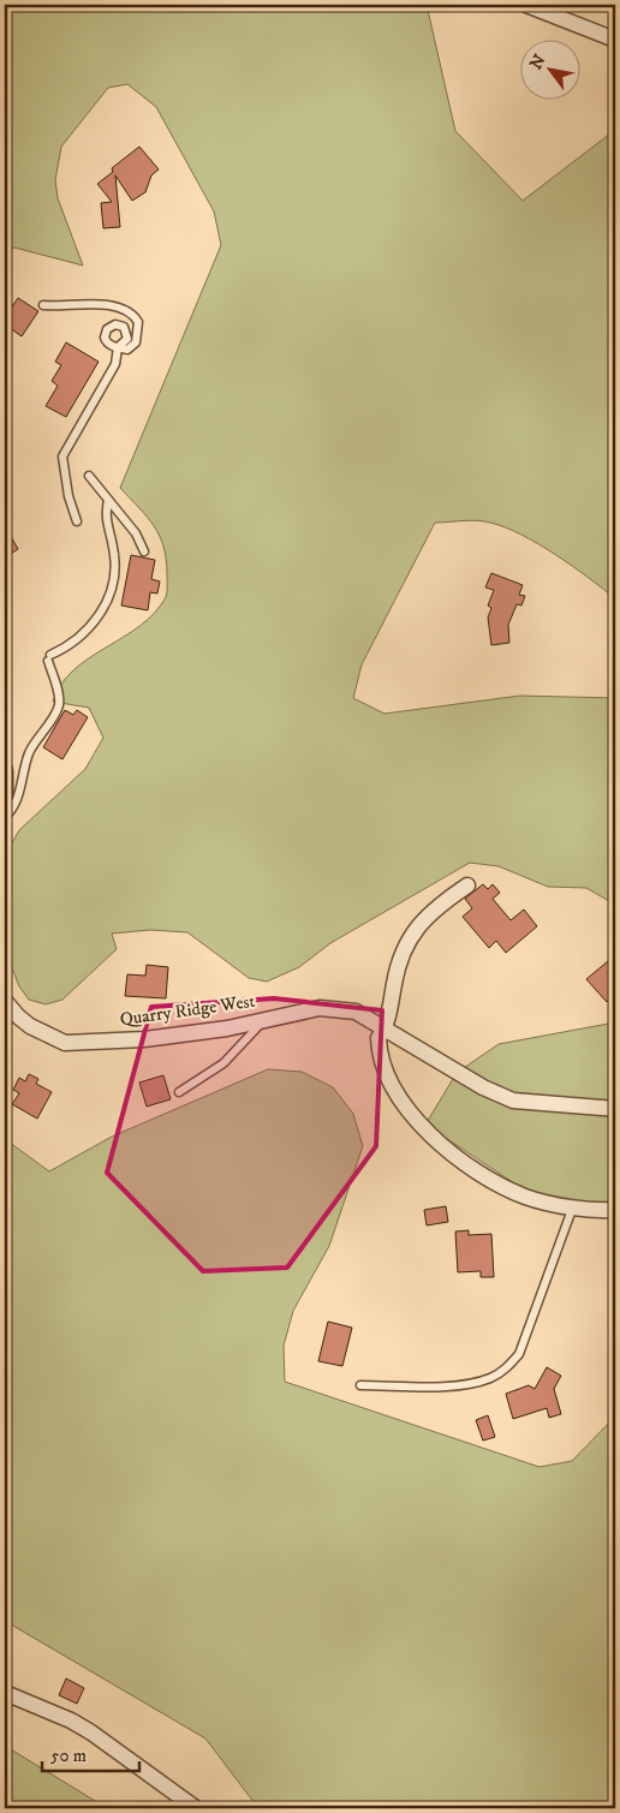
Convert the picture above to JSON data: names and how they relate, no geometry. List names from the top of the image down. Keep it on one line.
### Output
{"streets":{"street":["Quarry Ridge West"]},"scale_bar":"50 m","north":"top left"}
